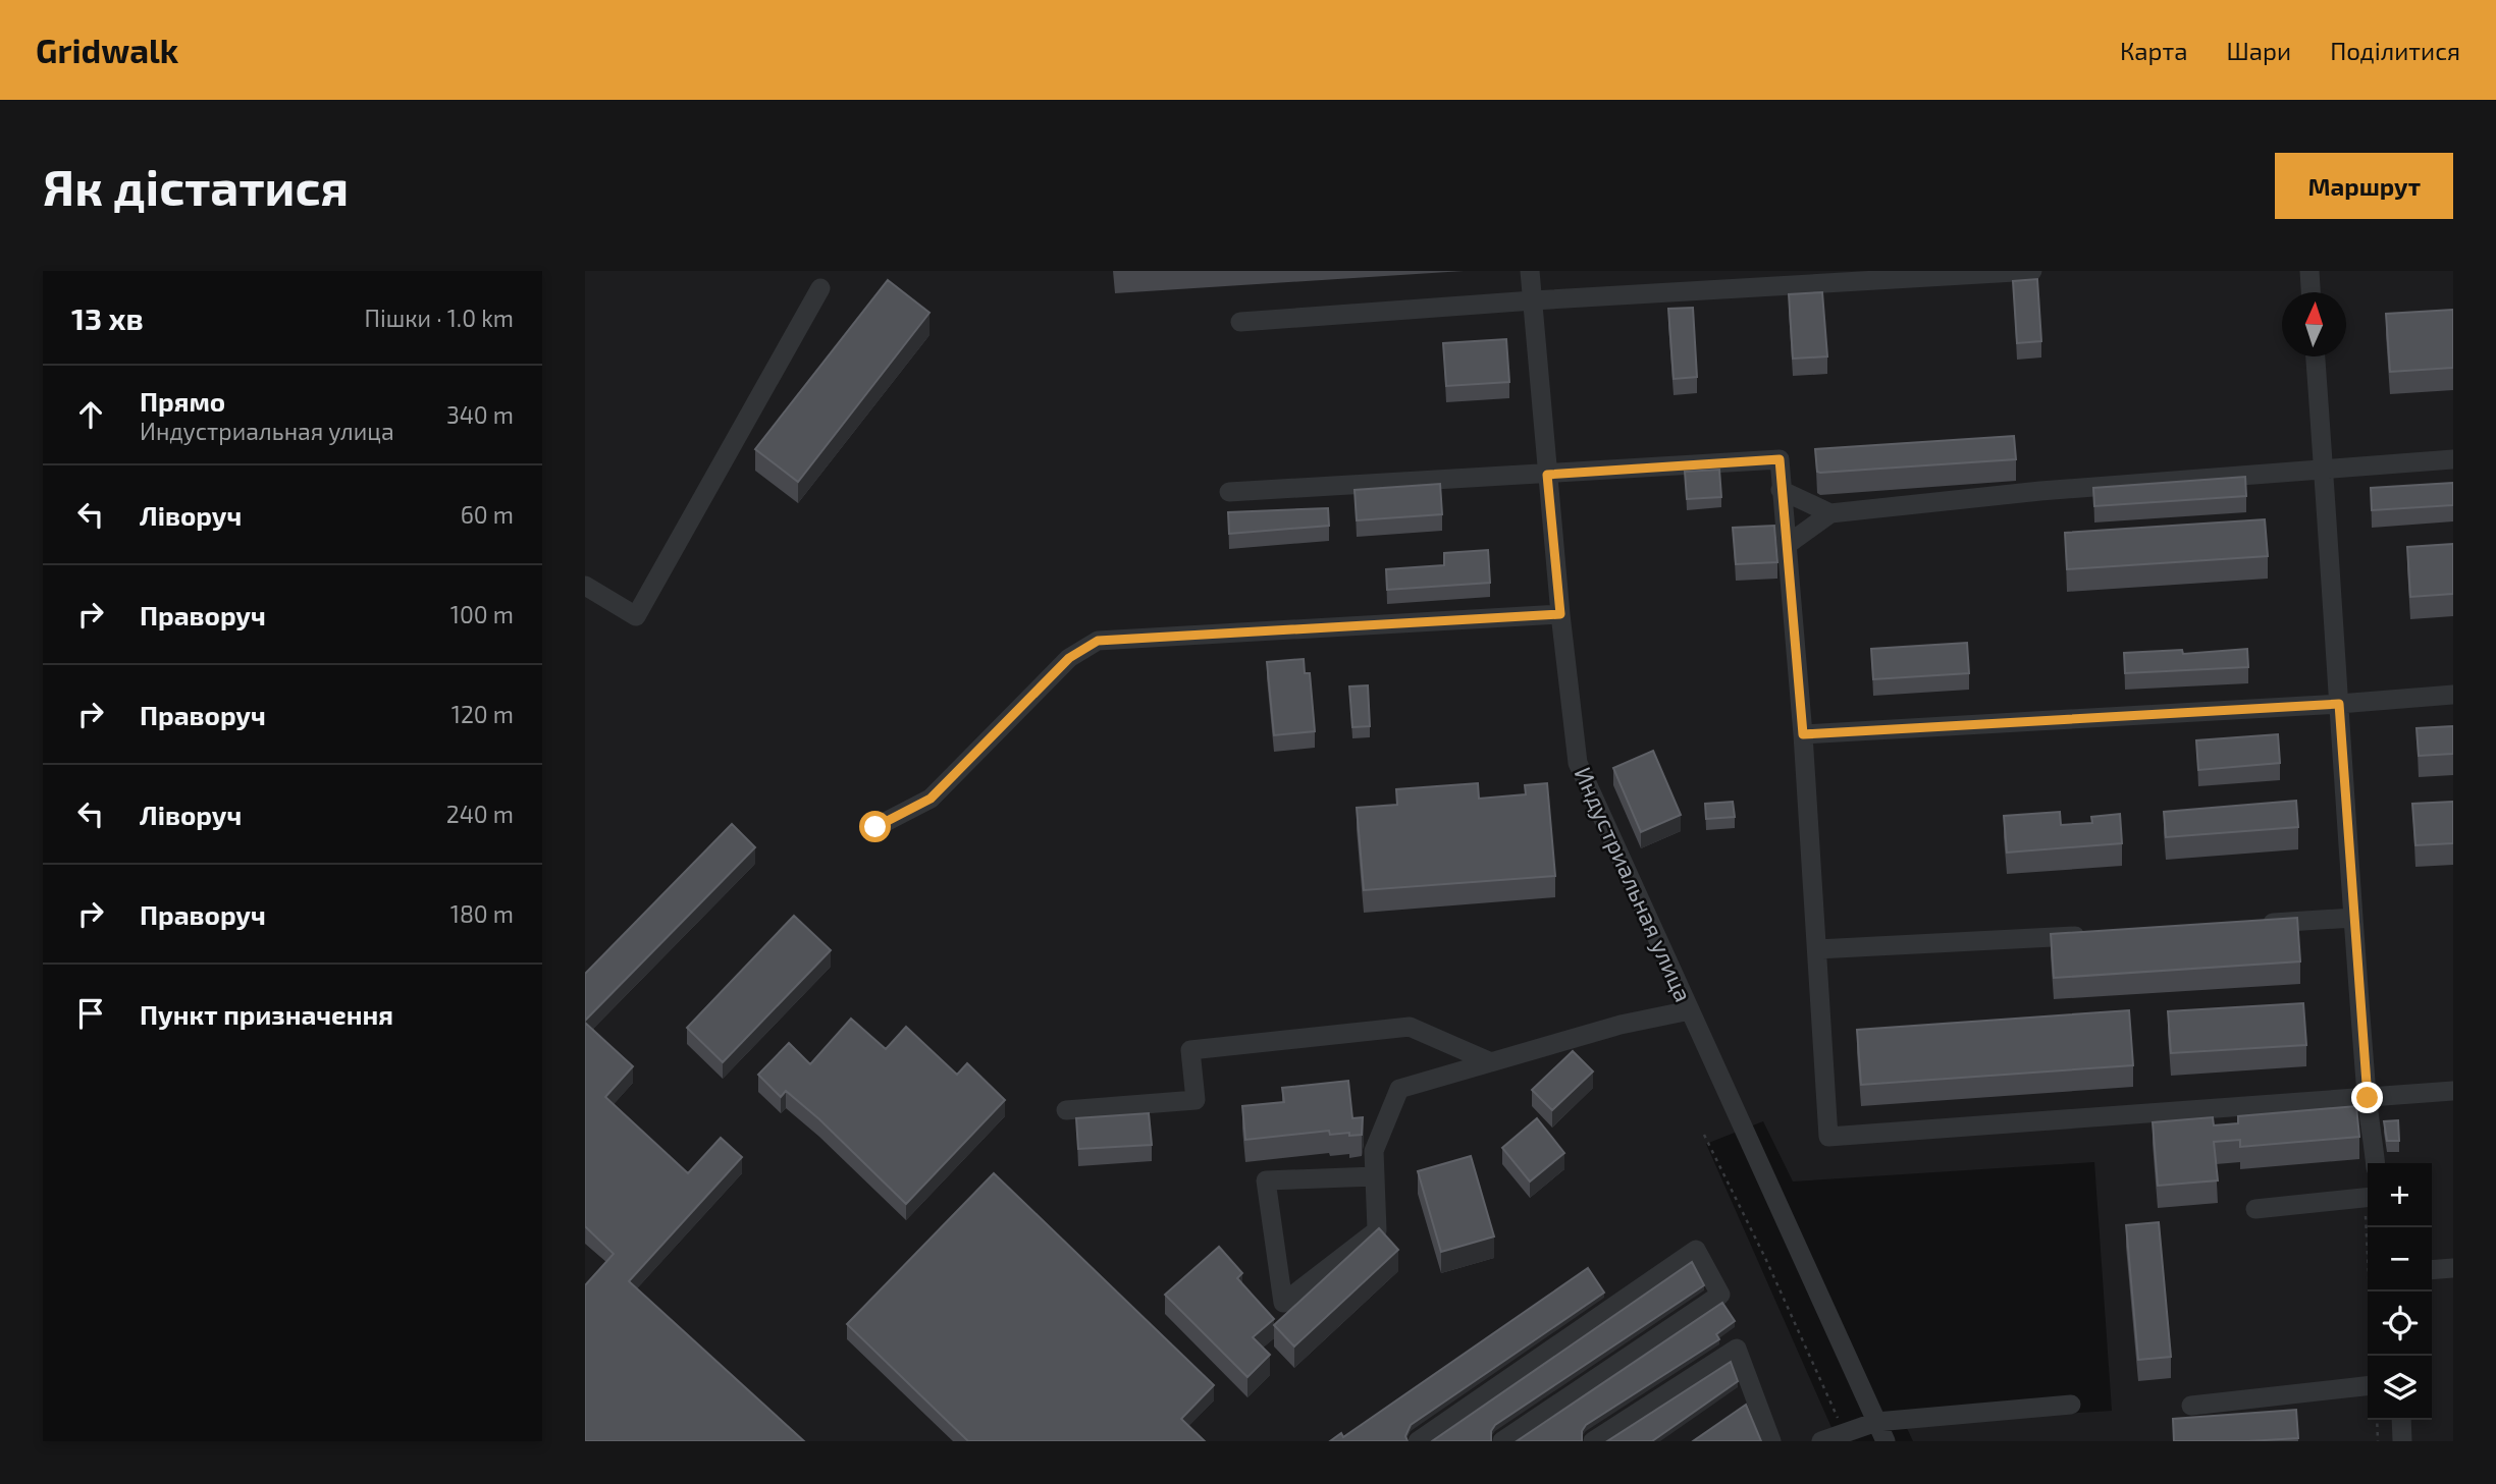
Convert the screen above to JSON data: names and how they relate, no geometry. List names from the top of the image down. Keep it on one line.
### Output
{"streets":{"street":["Индустриальная улица"]},"north":"top","page":{"header":"Gridwalk","nav":["Карта","Шари","Поділитися"],"buttons":"Маршрут","title":"Як дістатися","heading":["13 хв","Пішки · 1.0 km"],"list":[["Прямо","Индустриальная улица","340 m"],["Ліворуч","60 m"],["Праворуч","100 m"],["Праворуч","120 m"],["Ліворуч","240 m"],["Праворуч","180 m"],"Пункт призначення"],"map_buttons":["+","−"]}}
